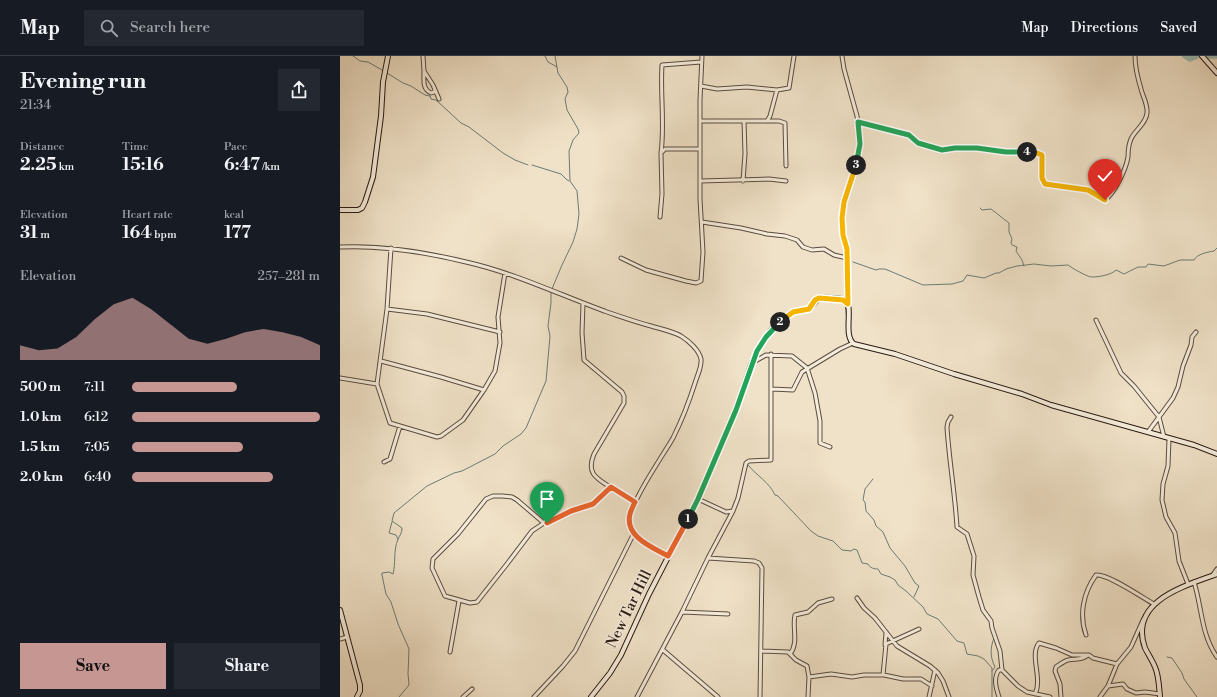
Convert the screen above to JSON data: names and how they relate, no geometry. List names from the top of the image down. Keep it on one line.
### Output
{"streets":{"street":["New Tar Hill"]},"page":{"header":"Map","search":"Search here","nav":["Map","Directions","Saved"],"heading":["Evening run","21:34"],"stats":[["Distance","2.25 km"],["Time","15:16"],["Pace","6:47 /km"],["Elevation","31 m"],["Heart rate","164 bpm"],["kcal","177"]],"pins":["4","3","2","1"],"chart":["Elevation","257–281 m"],"list":[{"name":"500 m","note":"7:11"},{"name":"1.0 km","note":"6:12"},{"name":"1.5 km","note":"7:05"},{"name":"2.0 km","note":"6:40"}],"buttons":["Save","Share"]}}
